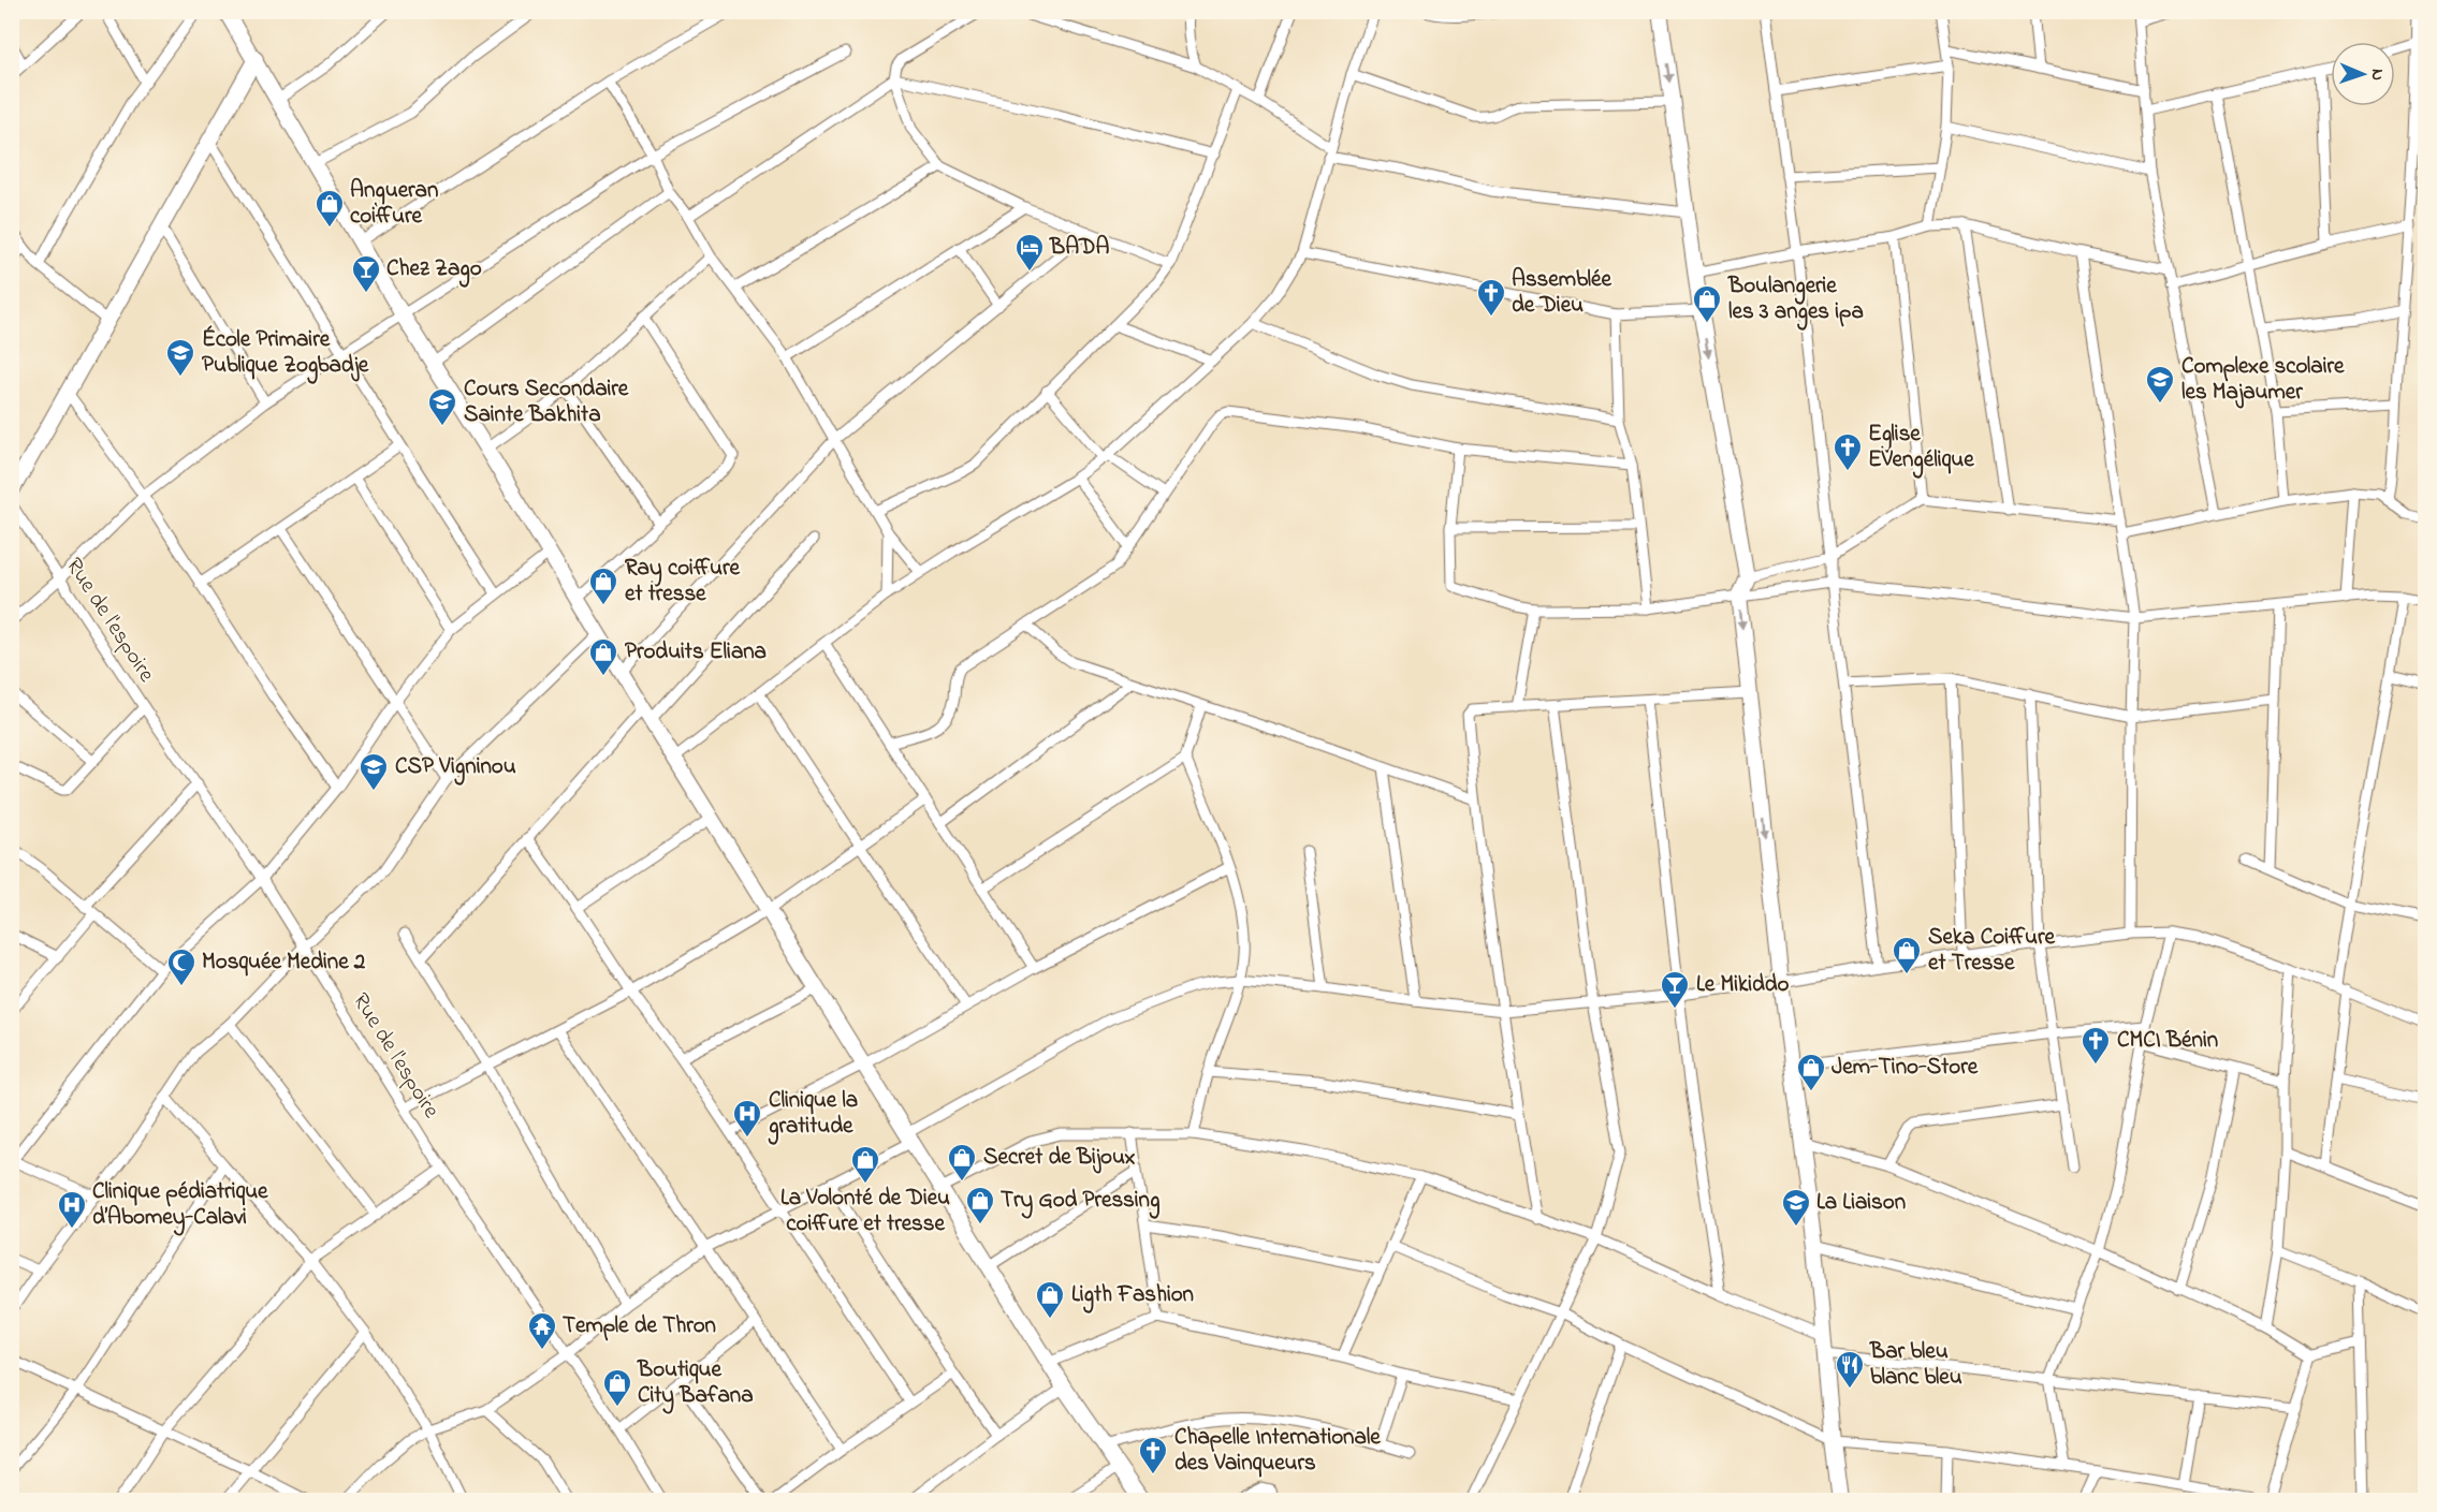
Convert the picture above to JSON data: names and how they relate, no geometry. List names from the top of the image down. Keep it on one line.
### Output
{"streets":{"street":["Rue de l'espoire"]},"places":{"shop":["Angueran coiffure","Boulangerie les 3 anges ipa","Ray coiffure et tresse","Produits Eliana","Seka Coiffure et Tresse","Jem-Tino-Store","Secret de Bijoux","La Volonté de Dieu coiffure et tresse","Try God Pressing","Ligth Fashion","Boutique City Bafana"],"hotel":["BADA"],"bar":["Chez Zago","Le Mikiddo"],"church":["Assemblée de Dieu","Eglise EVengélique","CMCI Bénin","Chapelle Internationale des Vainqueurs"],"school or university":["École Primaire Publique Zogbadje","Complexe scolaire les Majaumer","Cours Secondaire Sainte Bakhita","CSP Vigninou","La Liaison"],"mosque":["Mosquée Medine 2"],"hospital":["Clinique la gratitude","Clinique pédiatrique d’Abomey-Calavi"],"temple":["Temple de Thron"],"restaurant":["Bar bleu blanc bleu"]},"north":"right"}
